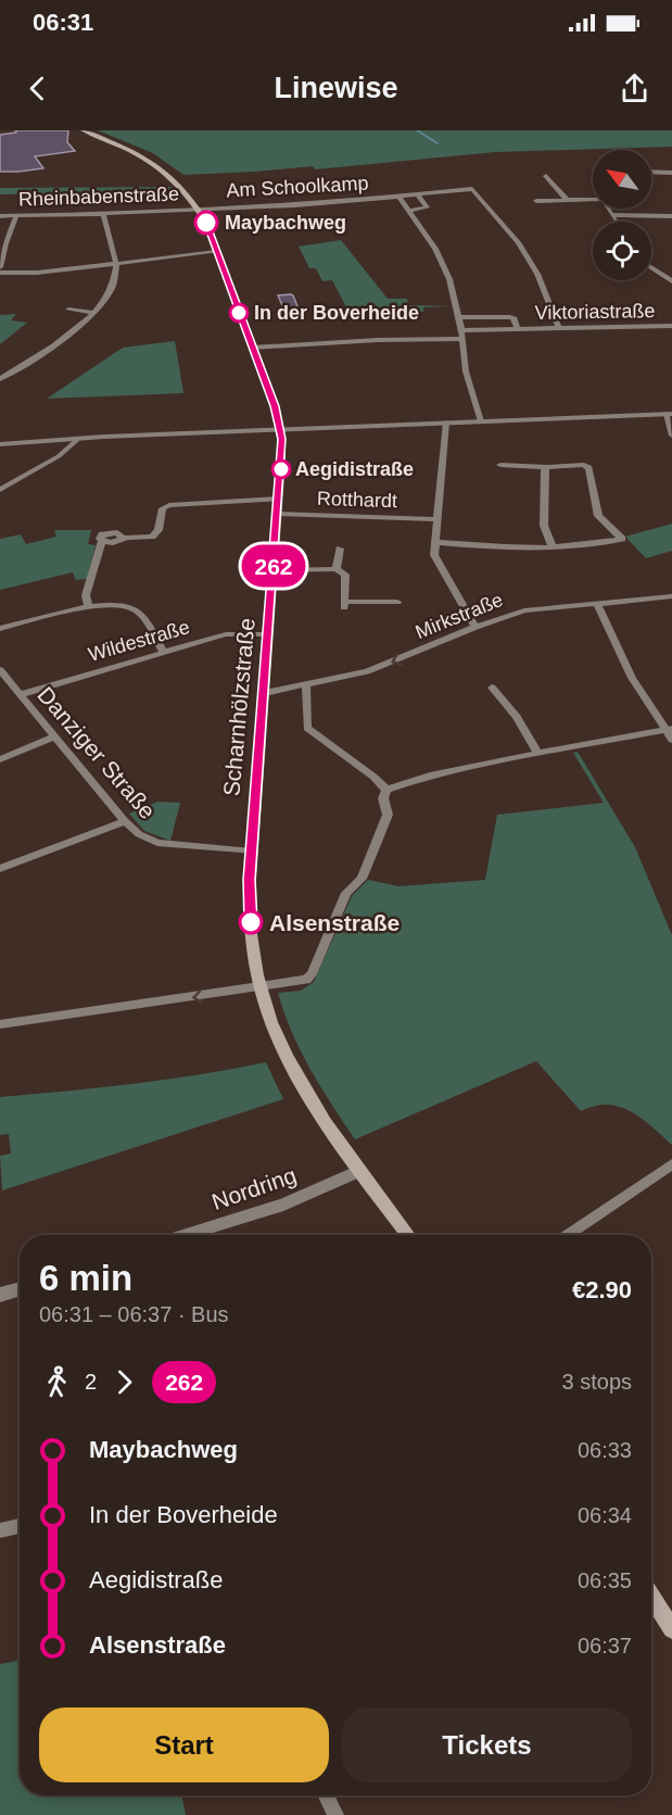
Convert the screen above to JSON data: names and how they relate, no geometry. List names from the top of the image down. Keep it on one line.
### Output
{"streets":{"main road":["Scharnhölzstraße"],"street":["Am Schoolkamp","Rheinbabenstraße","Viktoriastraße","Rotthardt","Mirkstraße","Wildestraße","Danziger Straße","Nordring"]},"crossings":[["Am Schoolkamp","Rheinbabenstraße"],["Am Schoolkamp","Viktoriastraße"],["Am Schoolkamp","Scharnhölzstraße"],["Rheinbabenstraße","Scharnhölzstraße"],["Rotthardt","Scharnhölzstraße"],["Mirkstraße","Scharnhölzstraße"],["Wildestraße","Scharnhölzstraße"],["Wildestraße","Danziger Straße"],["Scharnhölzstraße","Danziger Straße"],["Scharnhölzstraße","Nordring"]],"one_way":["Mirkstraße"],"places":["Maybachweg","In der Boverheide","Aegidistraße","Alsenstraße"],"lines":["bus line 262"],"north":"top left","page":{"status":"06:31","header":"Linewise","on_map":"262","heading":["6 min","06:31 – 06:37 · Bus","€2.90"],"legs":["2","262","3 stops"],"list":[{"name":"Maybachweg","value":"06:33"},{"name":"In der Boverheide","value":"06:34"},{"name":"Aegidistraße","value":"06:35"},{"name":"Alsenstraße","value":"06:37"}],"buttons":["Start","Tickets"]}}
